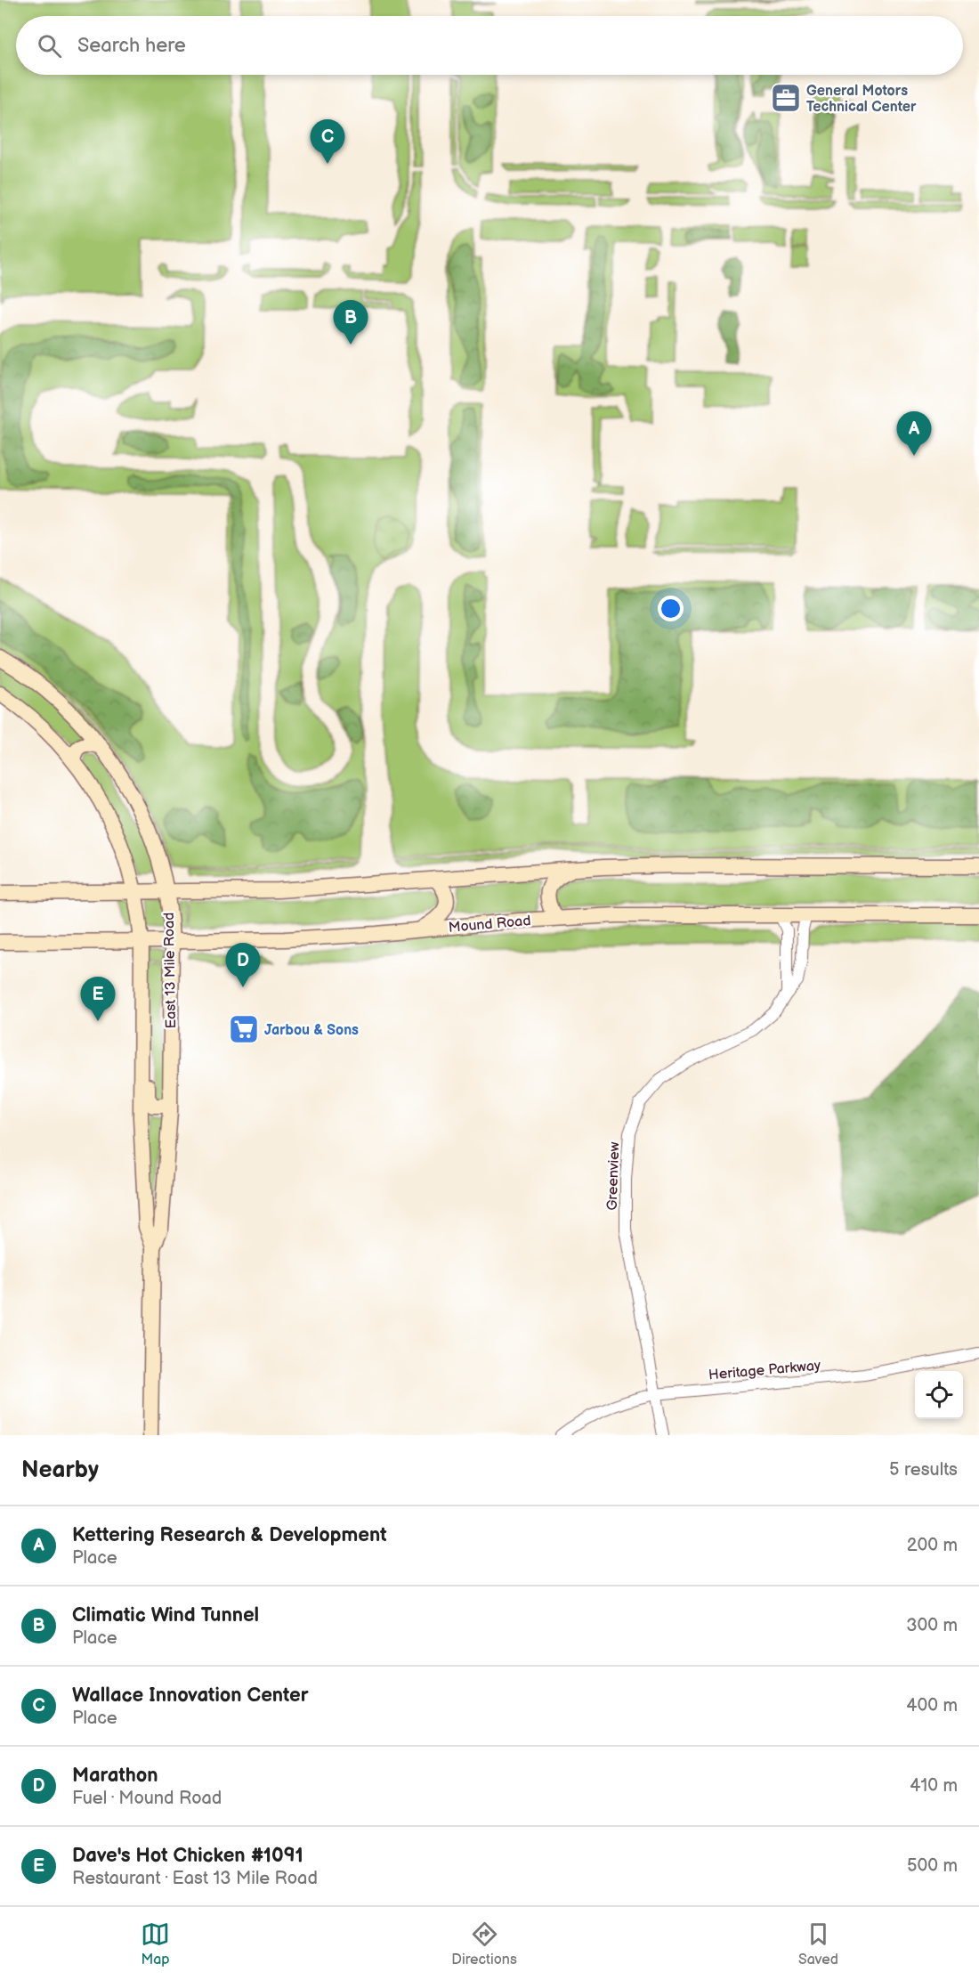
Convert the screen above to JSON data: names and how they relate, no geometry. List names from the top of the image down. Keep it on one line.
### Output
{"streets":{"main road":["Mound Road","East 13 Mile Road"],"street":["Greenview","Heritage Parkway"]},"crossings":[["Mound Road","East 13 Mile Road"],["Mound Road","Greenview"],["Greenview","Heritage Parkway"]],"places":{"office":["General Motors Technical Center"],"supermarket":["Jarbou & Sons"]},"page":{"search":"Search here","pins":["C","B","A","D","E"],"heading":["Nearby","5 results"],"list":[{"mark":"A","name":"Kettering Research & Development","note":"Place","value":"200 m"},{"mark":"B","name":"Climatic Wind Tunnel","note":"Place","value":"300 m"},{"mark":"C","name":"Wallace Innovation Center","note":"Place","value":"400 m"},{"mark":"D","name":"Marathon","note":"Fuel · Mound Road","value":"410 m"},{"mark":"E","name":"Dave's Hot Chicken #1091","note":"Restaurant · East 13 Mile Road","value":"500 m"}],"nav":["Map","Directions","Saved"]}}
